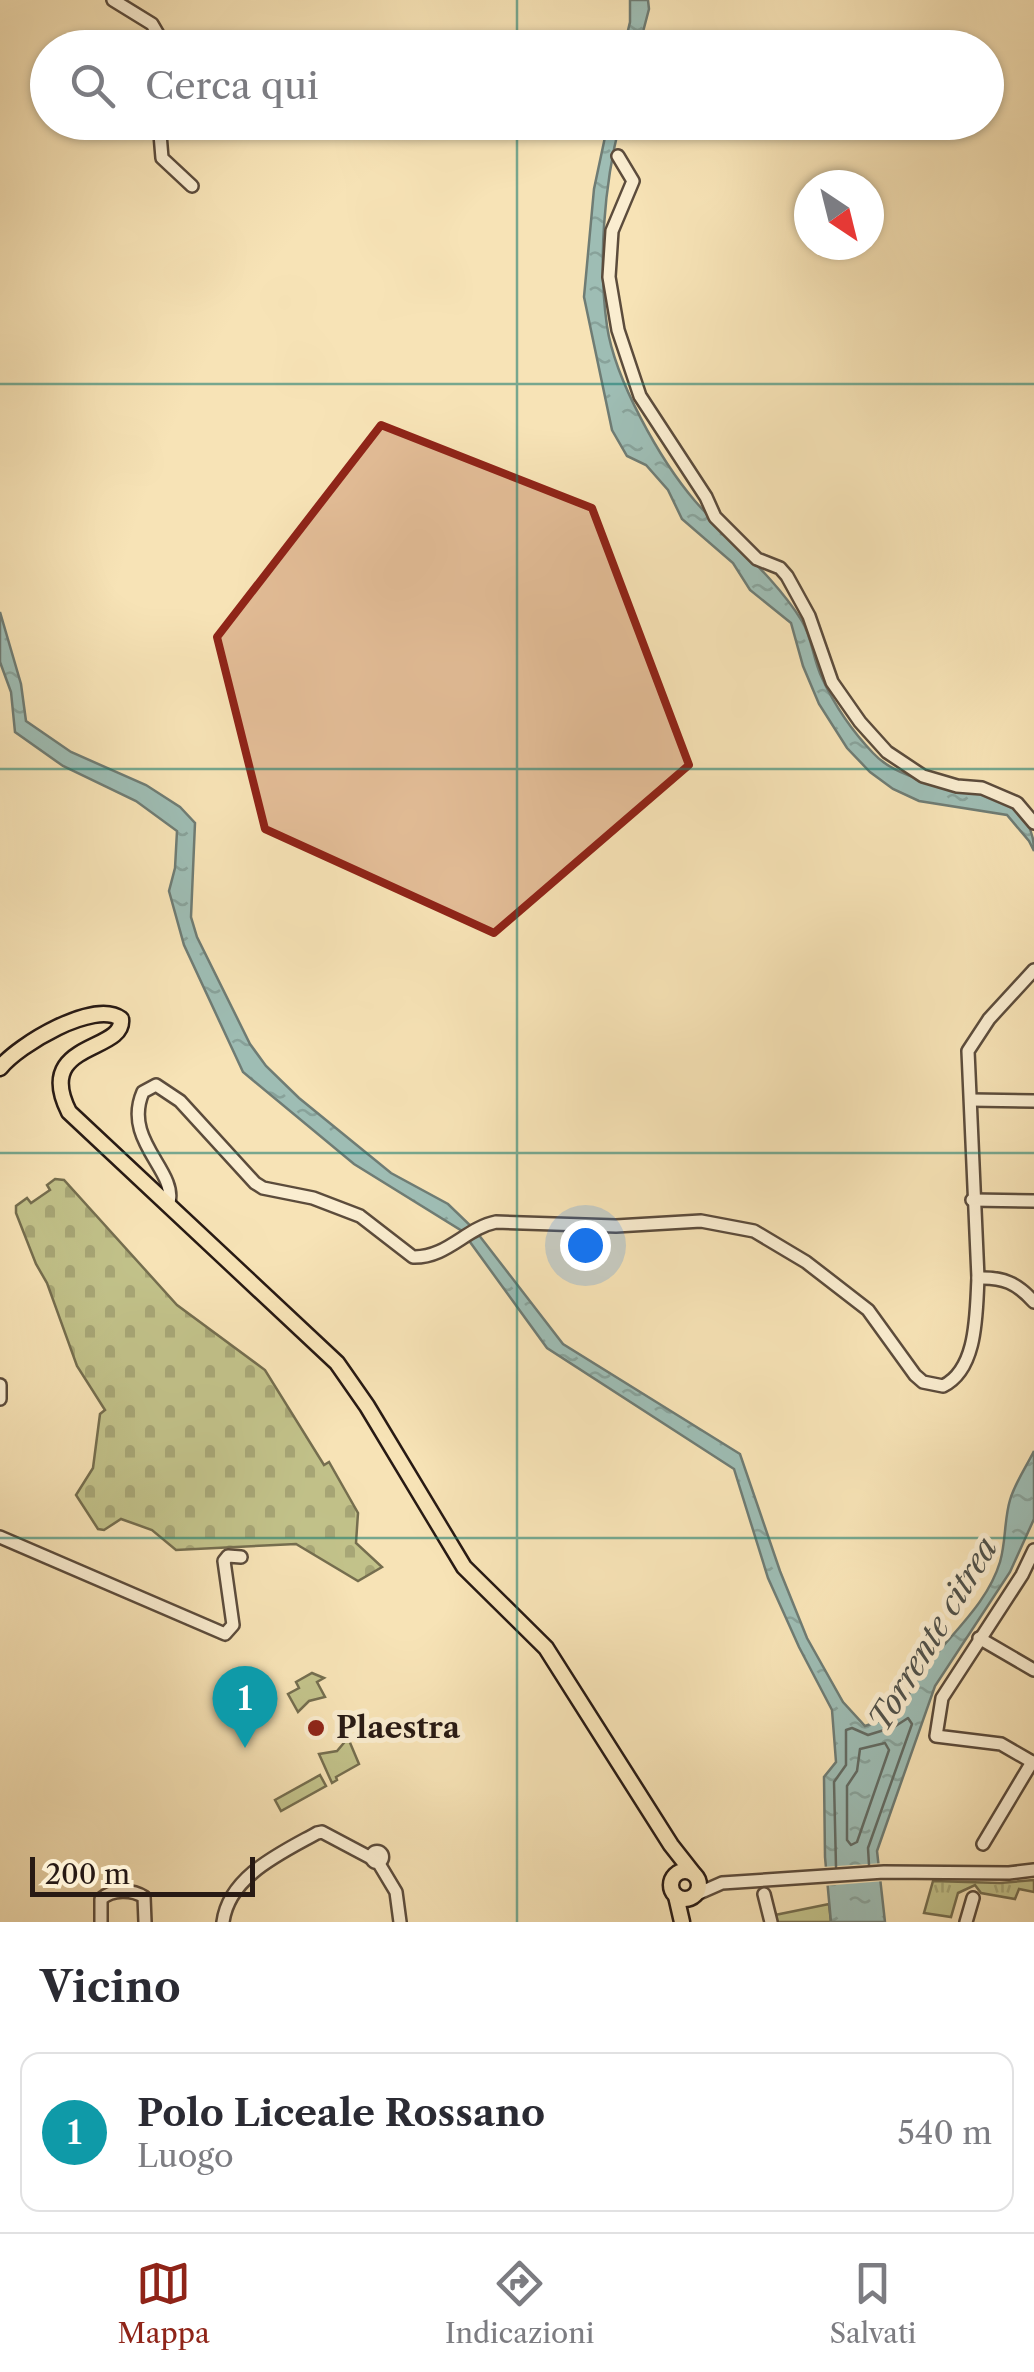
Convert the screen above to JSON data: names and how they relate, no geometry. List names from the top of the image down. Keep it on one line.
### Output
{"water":["Torrente citrea"],"places":["Plaestra"],"scale_bar":"200 m","north":"bottom right","page":{"search":"Cerca qui","pins":"1","scale":"200 m","heading":"Vicino","list":[{"mark":"1","name":"Polo Liceale Rossano","note":"Luogo","value":"540 m"}],"nav":["Mappa","Indicazioni","Salvati"]}}
